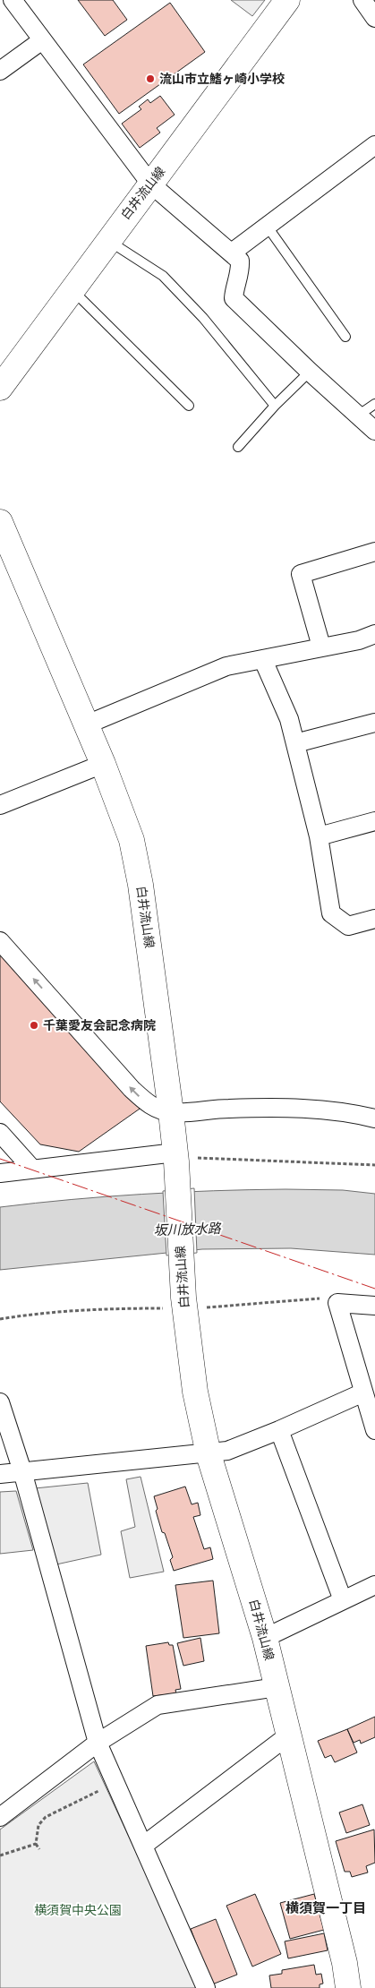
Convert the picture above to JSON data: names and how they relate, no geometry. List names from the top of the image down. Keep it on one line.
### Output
{"streets":{"main road":["白井流山線"]},"districts":["横須賀一丁目"],"water":["坂川放水路"],"parks":["横須賀中央公園"],"places":["流山市立鰭ヶ崎小学校","千葉愛友会記念病院"]}
